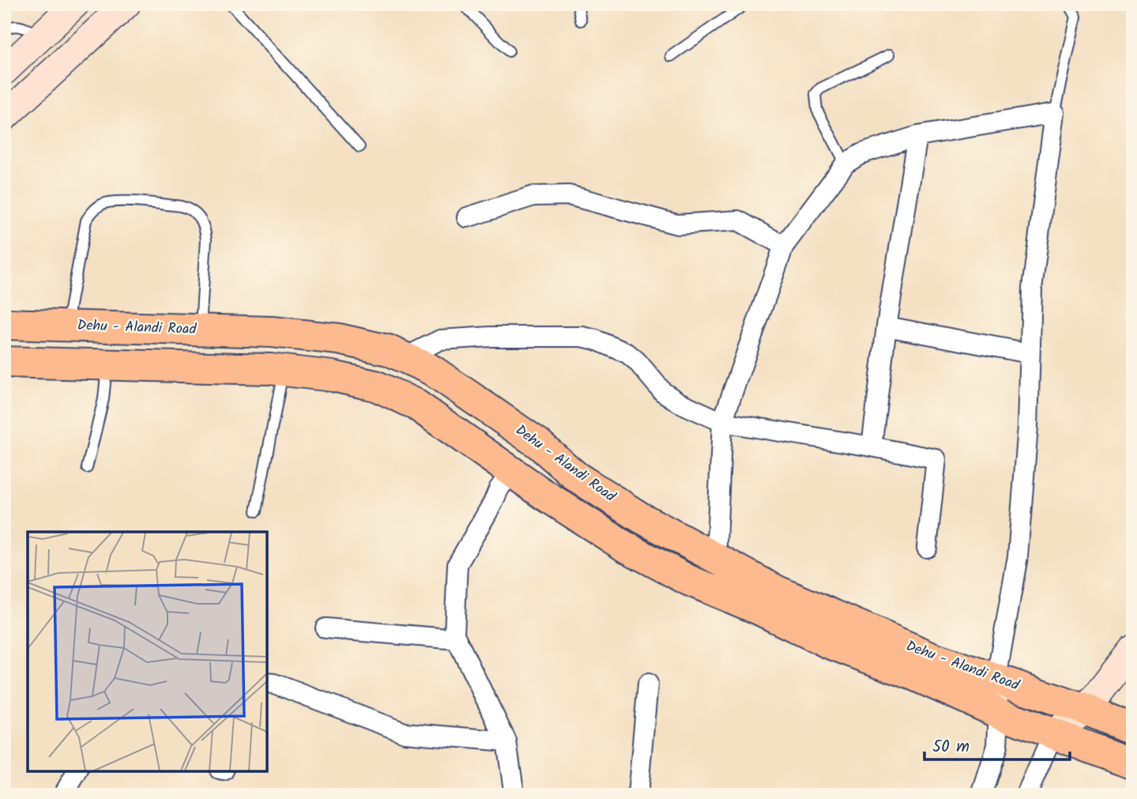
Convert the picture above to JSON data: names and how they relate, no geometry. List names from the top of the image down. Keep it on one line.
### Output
{"streets":{"main road":["Dehu - Alandi Road"]},"scale_bar":"50 m"}
